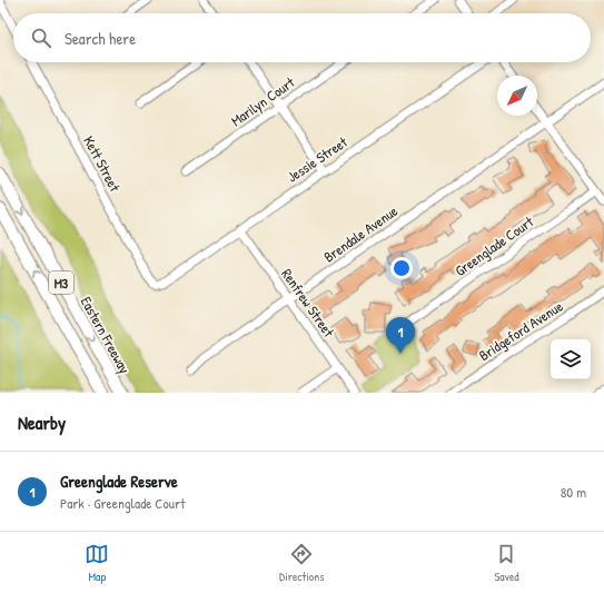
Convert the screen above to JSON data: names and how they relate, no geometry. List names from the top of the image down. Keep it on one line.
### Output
{"streets":{"highway":["M3","Eastern Freeway"],"street":["Marilyn Court","Jessie Street","Kett Street","Brendale Avenue","Greenglade Court","Renfrew Street","Bridgeford Avenue"]},"crossings":[["Jessie Street","Kett Street"],["Jessie Street","Renfrew Street"],["Brendale Avenue","Renfrew Street"]],"north":"bottom left","page":{"search":"Search here","pins":"1","heading":"Nearby","list":[{"mark":"1","name":"Greenglade Reserve","note":"Park · Greenglade Court","value":"80 m"}],"nav":["Map","Directions","Saved"]}}
